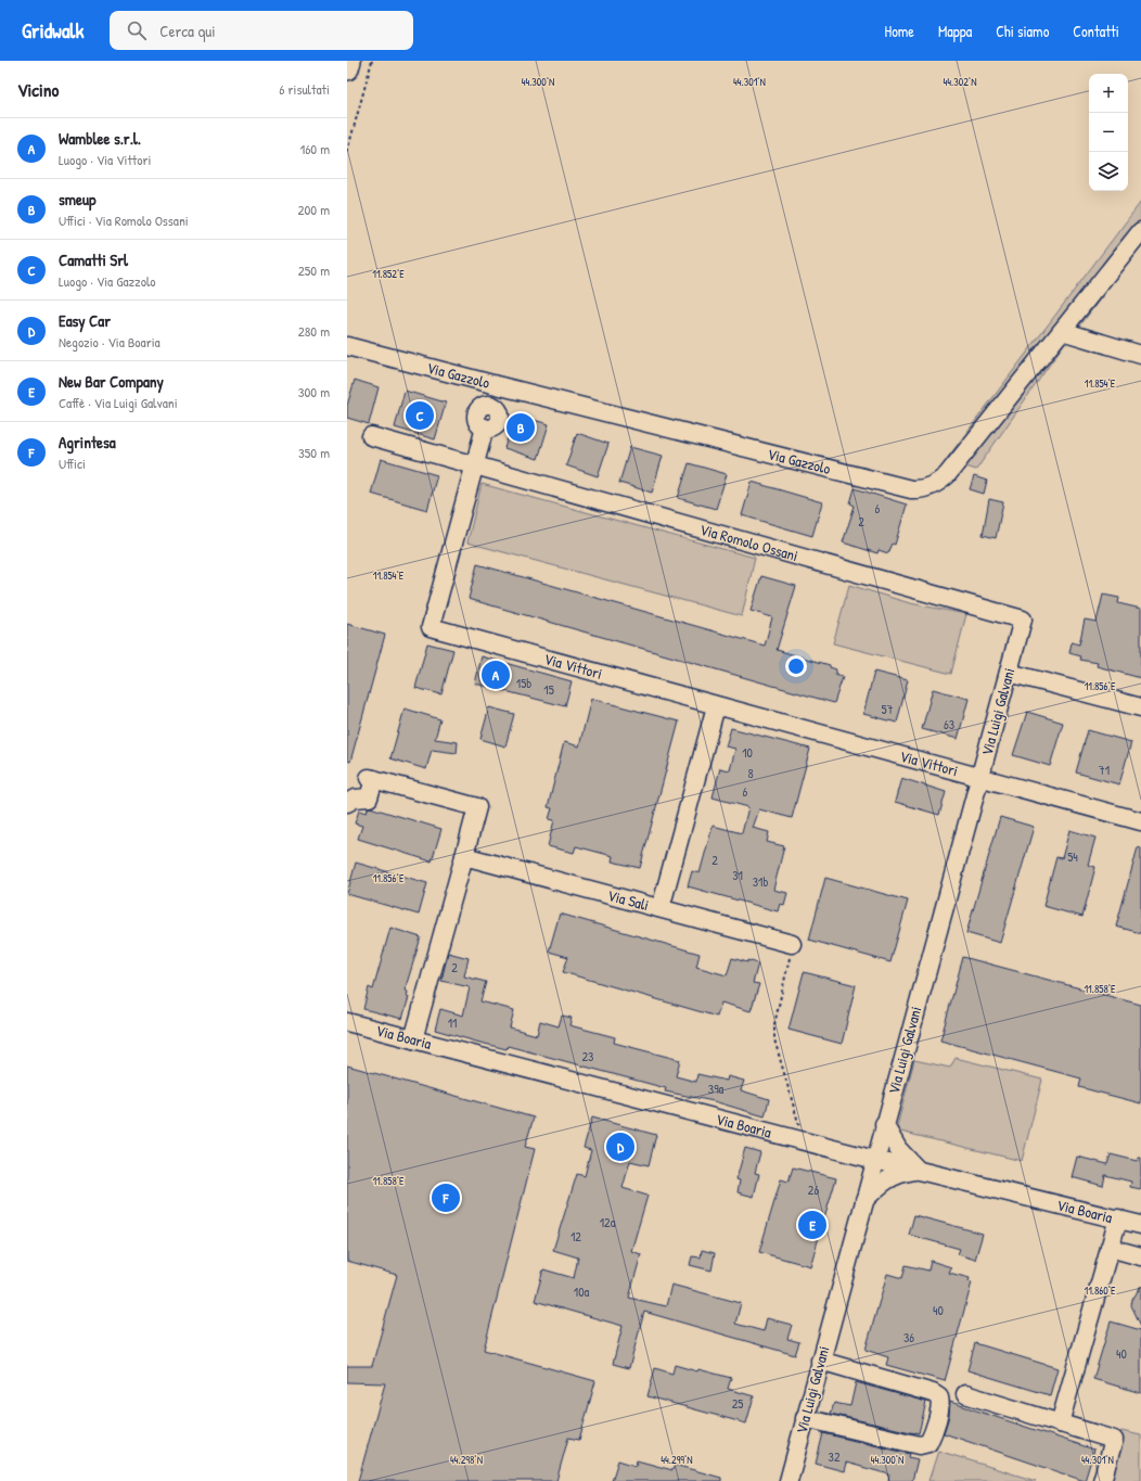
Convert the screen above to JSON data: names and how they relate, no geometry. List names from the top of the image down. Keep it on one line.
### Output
{"streets":{"street":["Via Gazzolo","Via Romolo Ossani","Via Vittori","Via Luigi Galvani","Via Sali","Via Boaria"]},"crossings":[["Via Romolo Ossani","Via Vittori"],["Via Romolo Ossani","Via Luigi Galvani"],["Via Vittori","Via Luigi Galvani"],["Via Luigi Galvani","Via Boaria"]],"house_numbers":["6","2","15b","15","57","63","10","71","8","6","54","2","31","31b","2","11","23","39a","26","12a","12","10a","40","36","40","25","32"],"page":{"header":"Gridwalk","search":"Cerca qui","nav":["Home","Mappa","Chi siamo","Contatti"],"heading":["Vicino","6 risultati"],"map_buttons":["+","−"],"list":[{"mark":"A","name":"Wamblee s.r.l.","note":"Luogo · Via Vittori","value":"160 m"},{"mark":"B","name":"smeup","note":"Uffici · Via Romolo Ossani","value":"200 m"},{"mark":"C","name":"Camatti Srl","note":"Luogo · Via Gazzolo","value":"250 m"},{"mark":"D","name":"Easy Car","note":"Negozio · Via Boaria","value":"280 m"},{"mark":"E","name":"New Bar Company","note":"Caffè · Via Luigi Galvani","value":"300 m"},{"mark":"F","name":"Agrintesa","note":"Uffici","value":"350 m"}],"pins":["C","B","A","D","F","E"]},"coordinates":["44.302°N","44.300°N","44.301°N","11.852°E","11.854°E","11.856°E","11.858°E","11.860°E","44.298°N","44.299°N"]}
